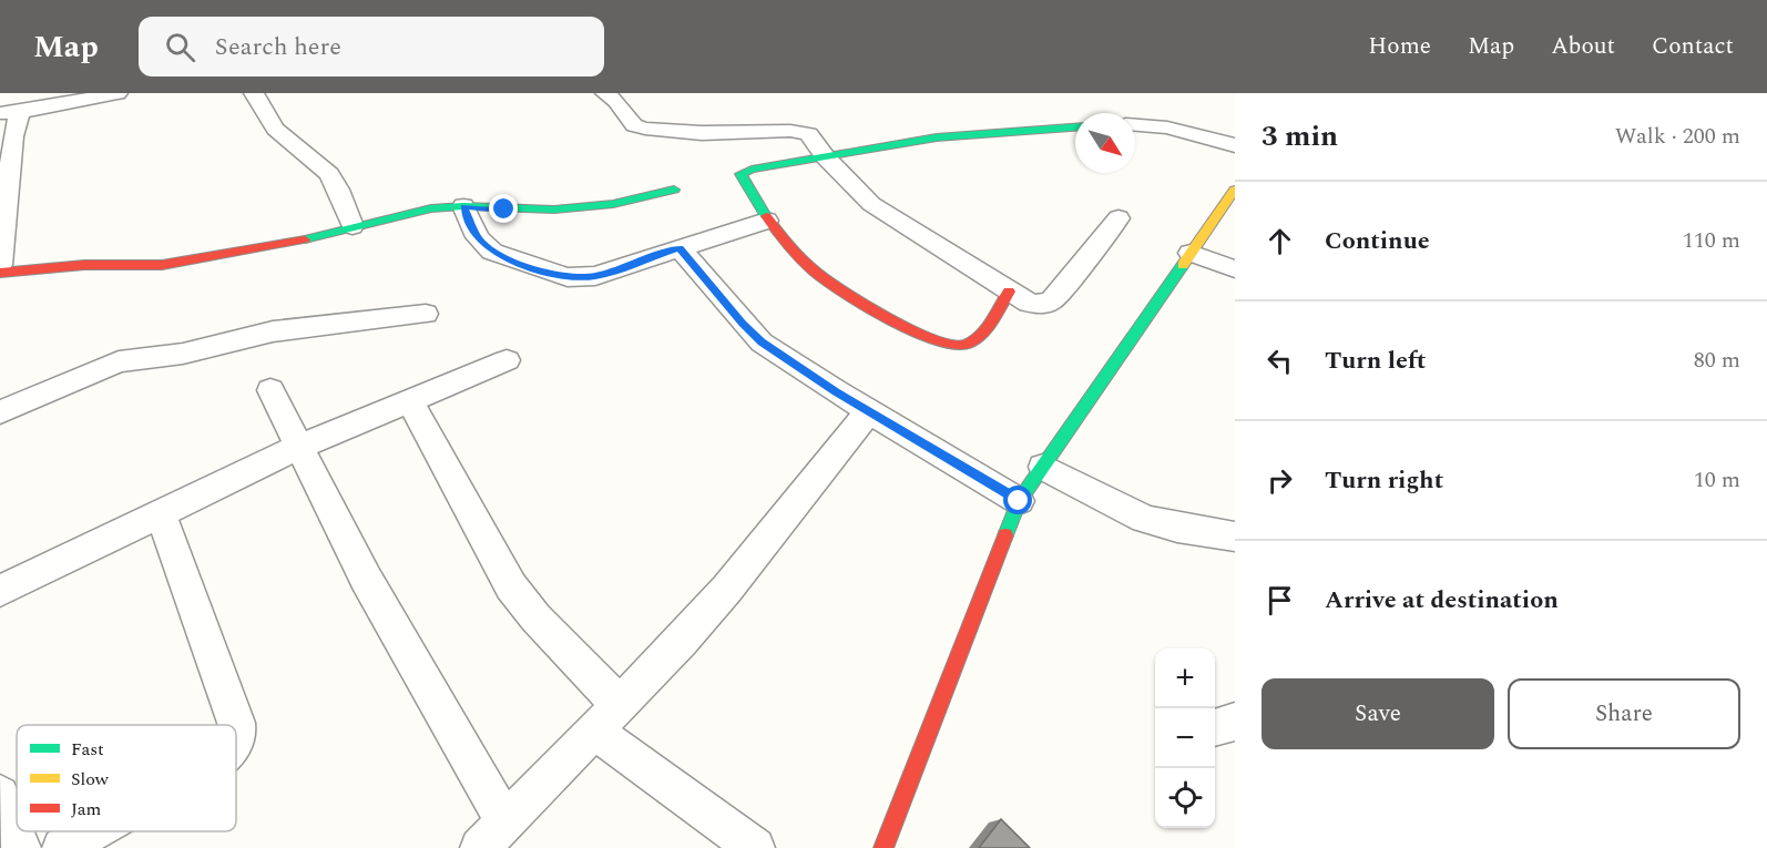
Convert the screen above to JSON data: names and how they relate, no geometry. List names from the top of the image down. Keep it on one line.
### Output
{"legend":["Fast","Slow","Jam"],"north":"bottom right","page":{"header":"Map","search":"Search here","nav":["Home","Map","About","Contact"],"heading":["3 min","Walk · 200 m"],"list":[["Continue","110 m"],["Turn left","80 m"],["Turn right","10 m"],"Arrive at destination"],"map_buttons":["+","−"],"buttons":["Save","Share"]}}
